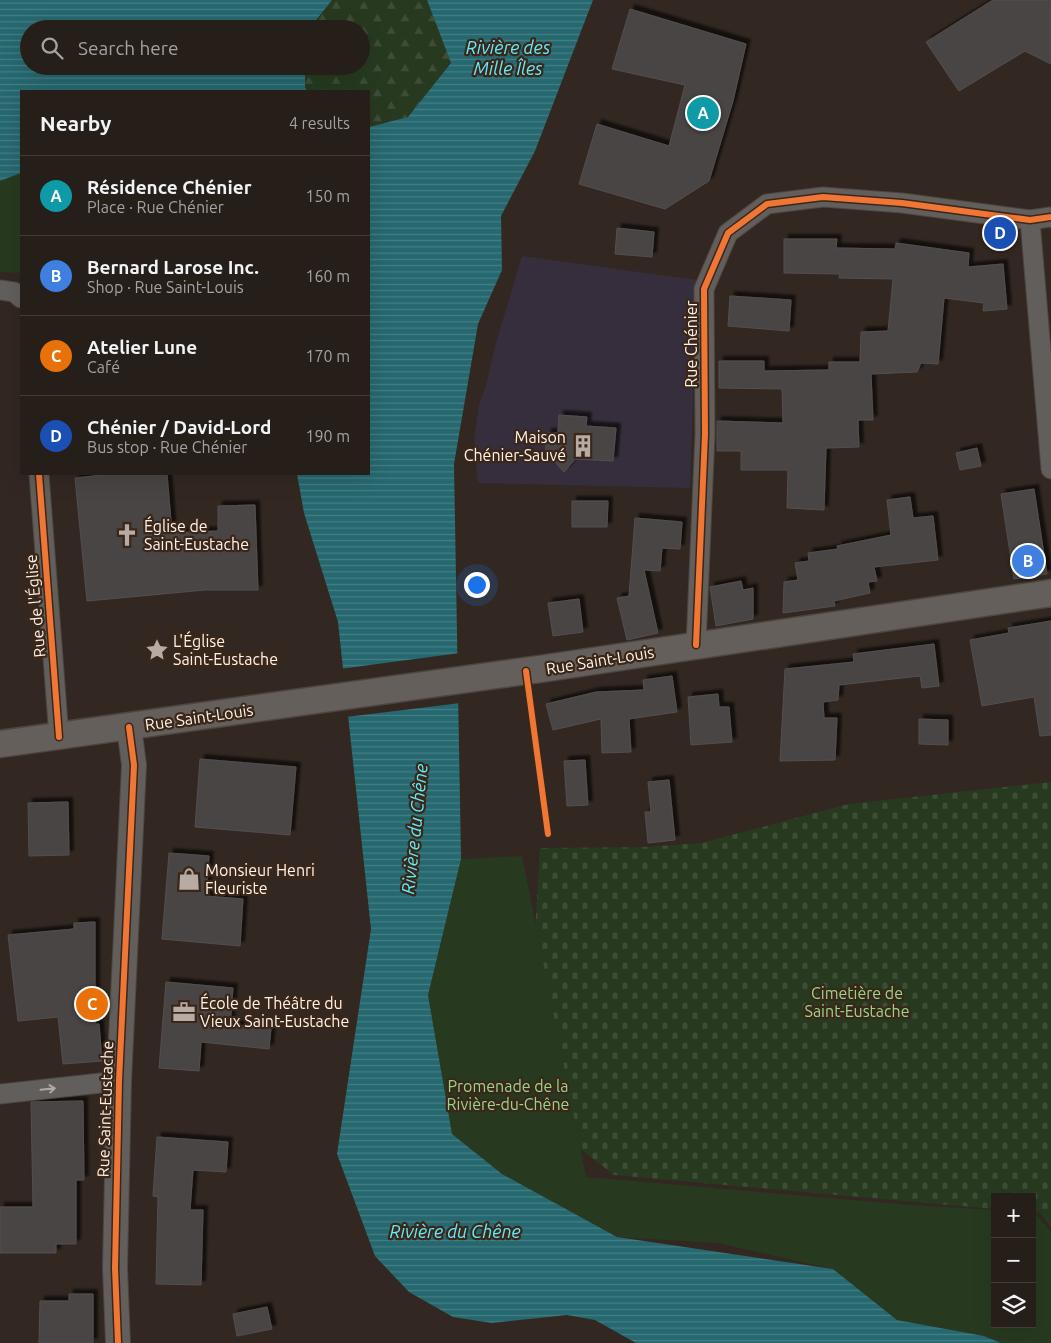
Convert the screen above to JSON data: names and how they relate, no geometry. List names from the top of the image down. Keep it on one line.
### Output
{"streets":{"main road":["Rue Saint-Louis"],"street":["Rue Chénier","Rue de l'Église","Rue Saint-Eustache"]},"crossings":[["Rue Chénier","Rue Saint-Louis"],["Rue de l'Église","Rue Saint-Louis"],["Rue Saint-Louis","Rue Saint-Eustache"]],"water":["Rivière des Mille Îles","Rivière du Chêne"],"parks":["Cimetière de Saint-Eustache","Promenade de la Rivière-du-Chêne"],"places":{"building":["Maison Chénier-Sauvé"],"church":["Église de Saint-Eustache"],"place":["L'Église Saint-Eustache"],"shop":["Monsieur Henri Fleuriste"],"office":["École de Théâtre du Vieux Saint-Eustache"]},"page":{"search":"Search here","heading":["Nearby","4 results"],"pins":["A","D","B","C"],"list":[{"mark":"A","name":"Résidence Chénier","note":"Place · Rue Chénier","value":"150 m"},{"mark":"B","name":"Bernard Larose Inc.","note":"Shop · Rue Saint-Louis","value":"160 m"},{"mark":"C","name":"Atelier Lune","note":"Café","value":"170 m"},{"mark":"D","name":"Chénier / David-Lord","note":"Bus stop · Rue Chénier","value":"190 m"}],"map_buttons":["+","−"]}}
